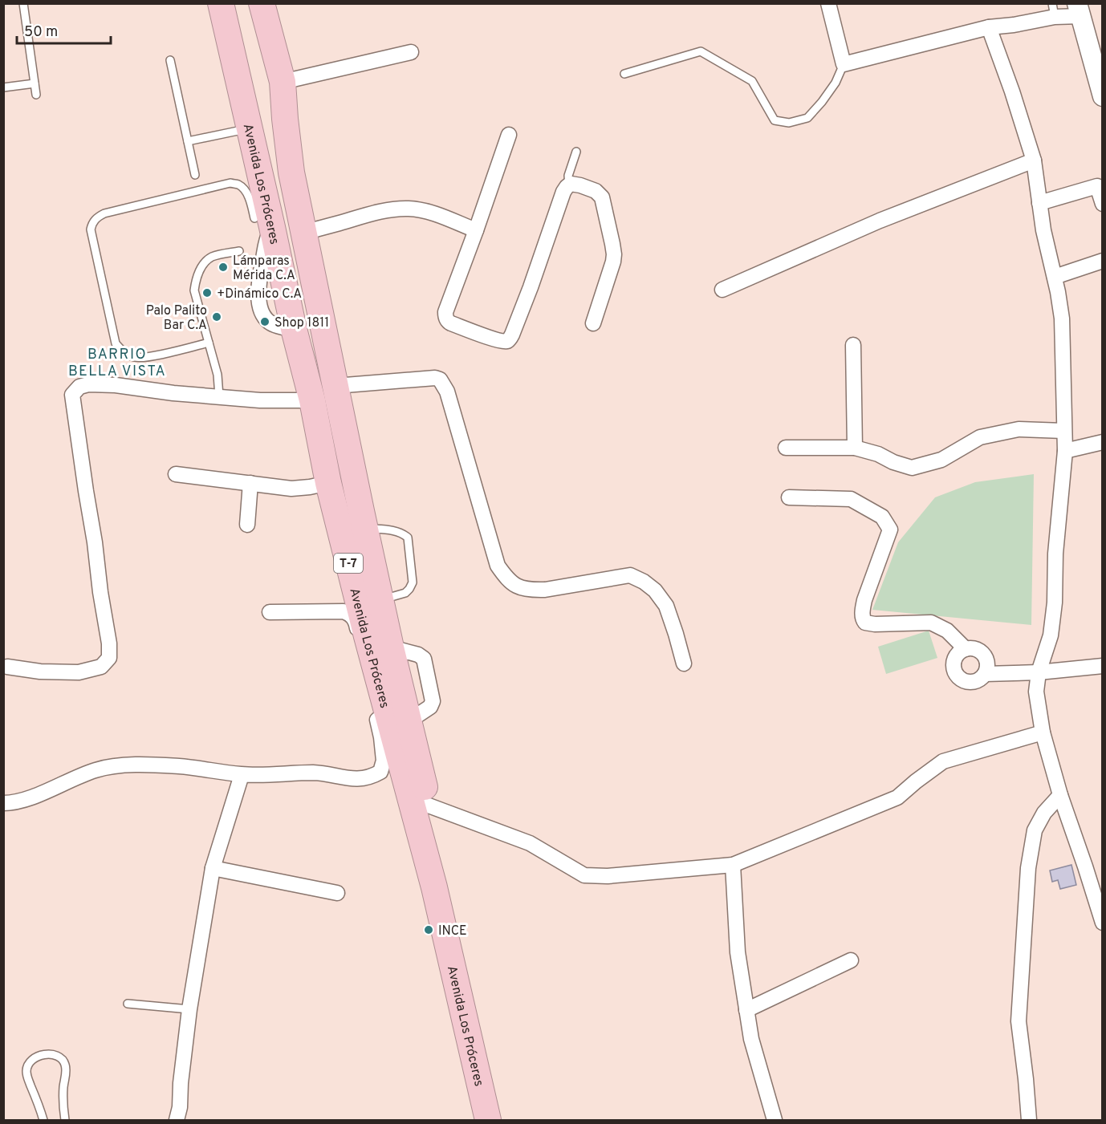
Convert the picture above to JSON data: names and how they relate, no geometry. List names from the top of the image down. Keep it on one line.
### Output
{"streets":{"highway":["Avenida Los Próceres","T-7"]},"districts":["BARRIO BELLA VISTA"],"places":["Lámparas Mérida C.A","+Dinámico C.A","Palo Palito Bar C.A","Shop 1811","INCE"],"scale_bar":"50 m"}
